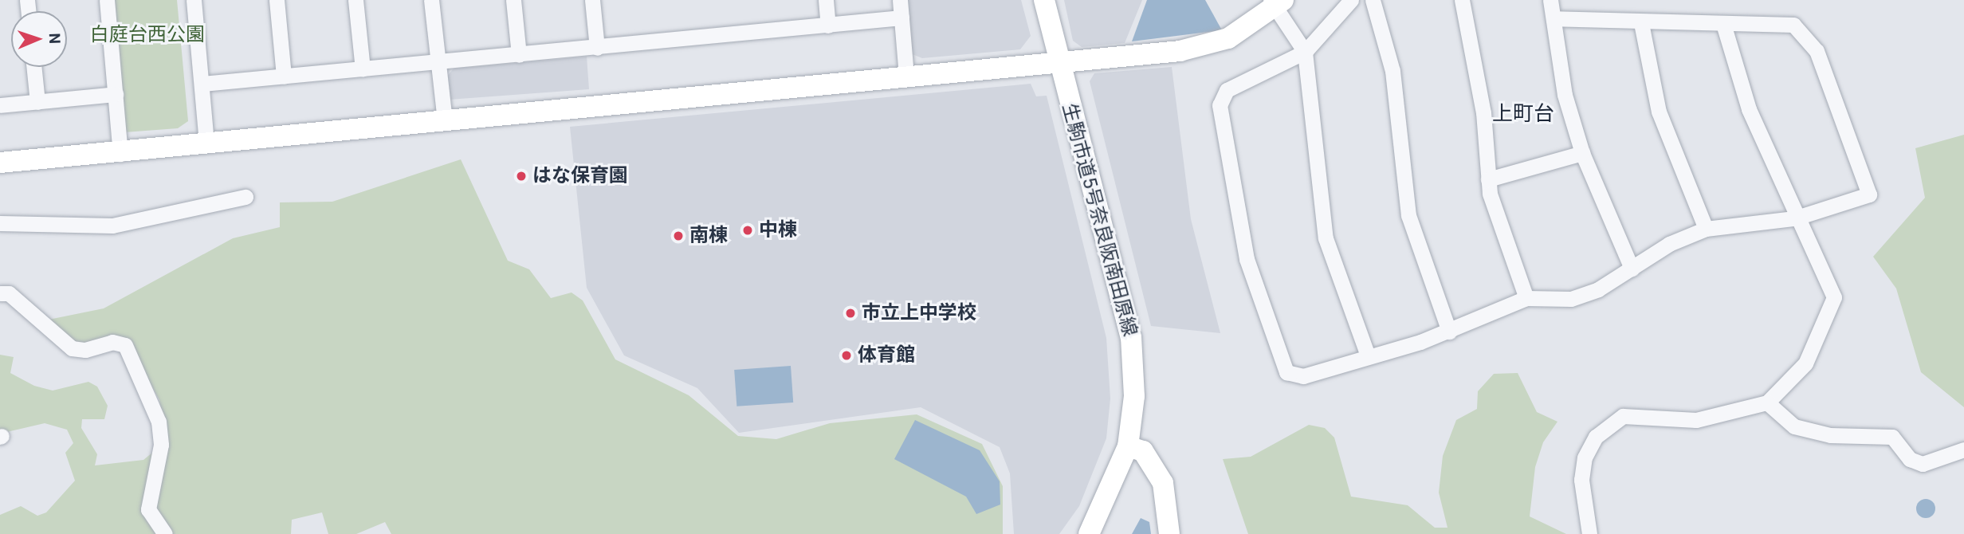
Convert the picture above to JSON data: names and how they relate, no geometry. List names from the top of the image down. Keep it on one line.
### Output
{"streets":{"street":["生駒市道5号奈良阪南田原線"]},"districts":["上町台"],"parks":["白庭台西公園"],"places":["はな保育園","中棟","南棟","市立上中学校","体育館"],"north":"right"}
